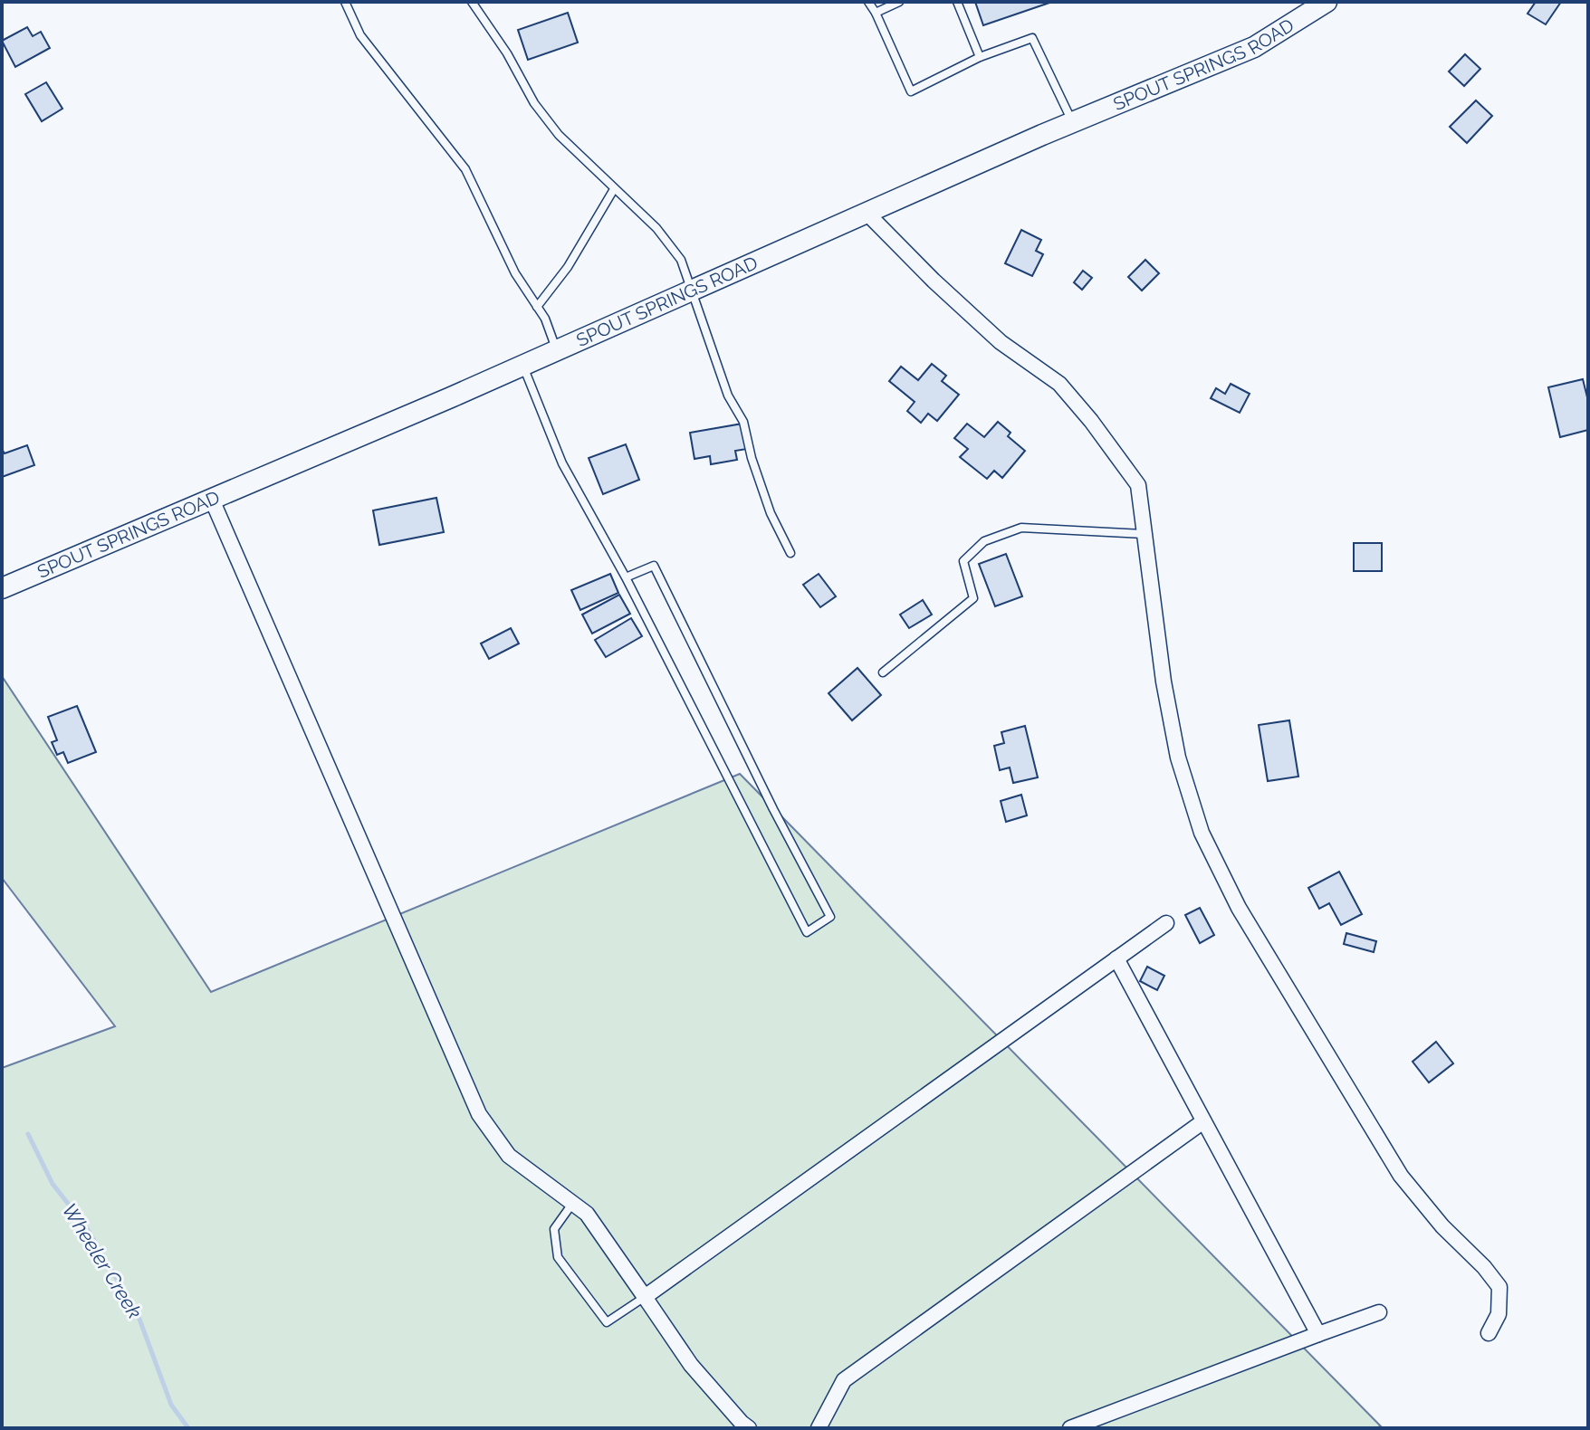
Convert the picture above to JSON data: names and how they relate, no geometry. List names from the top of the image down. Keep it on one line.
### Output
{"streets":{"street":["SPOUT SPRINGS ROAD"]},"water":["Wheeler Creek"]}
